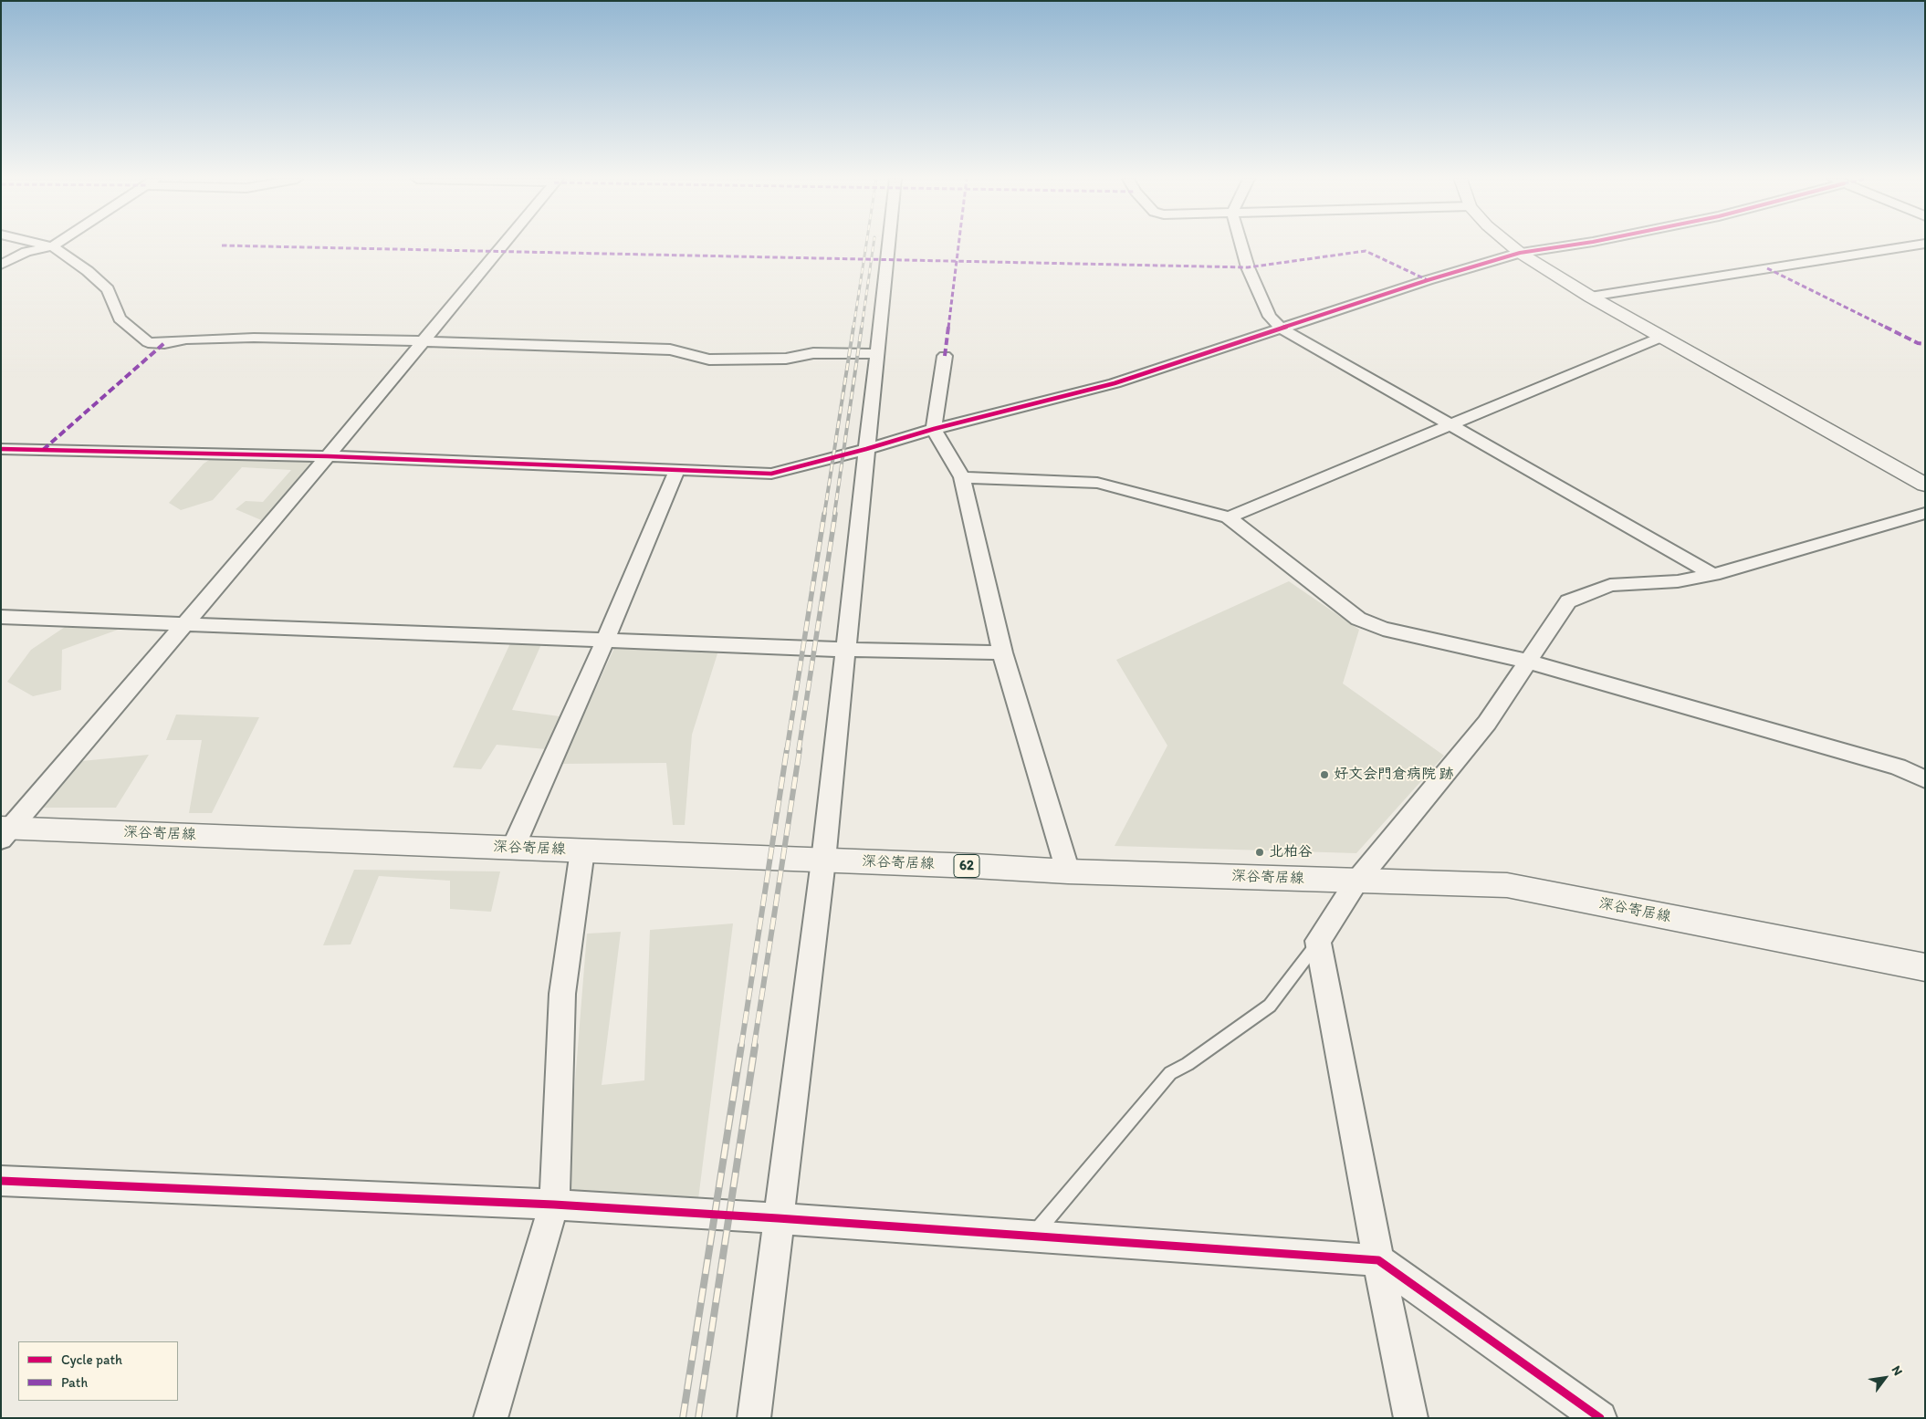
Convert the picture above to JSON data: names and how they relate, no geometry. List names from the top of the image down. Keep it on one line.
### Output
{"streets":{"main road":["深谷寄居線","62"]},"places":["好文会門倉病院 跡","北柏谷"],"legend":["Cycle path","Path"],"north":"top right"}
